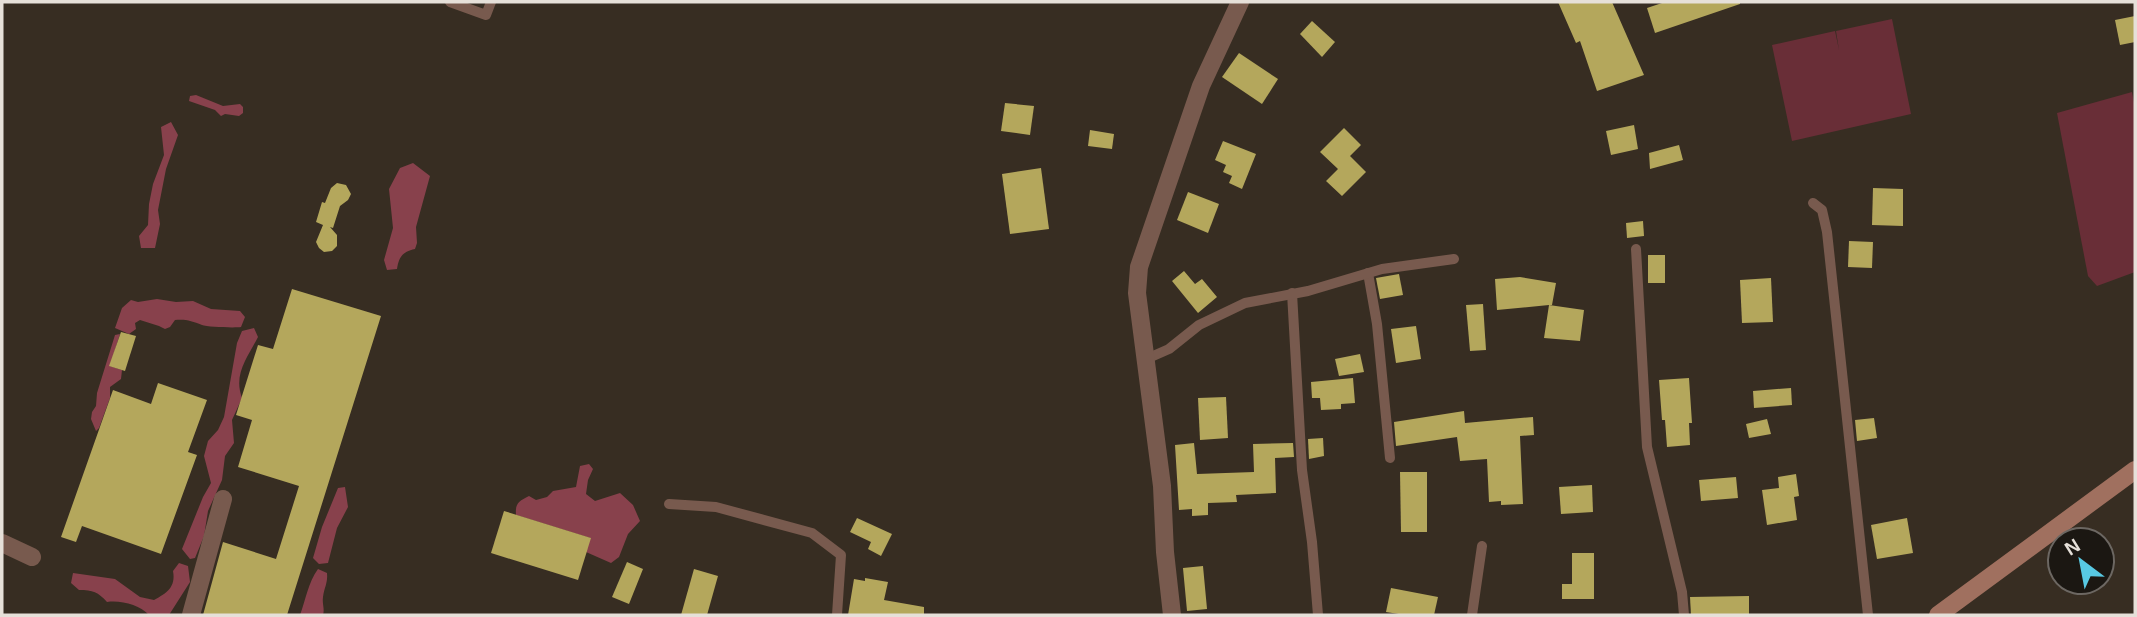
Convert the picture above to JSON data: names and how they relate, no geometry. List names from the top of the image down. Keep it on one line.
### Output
{"north":"top left"}
